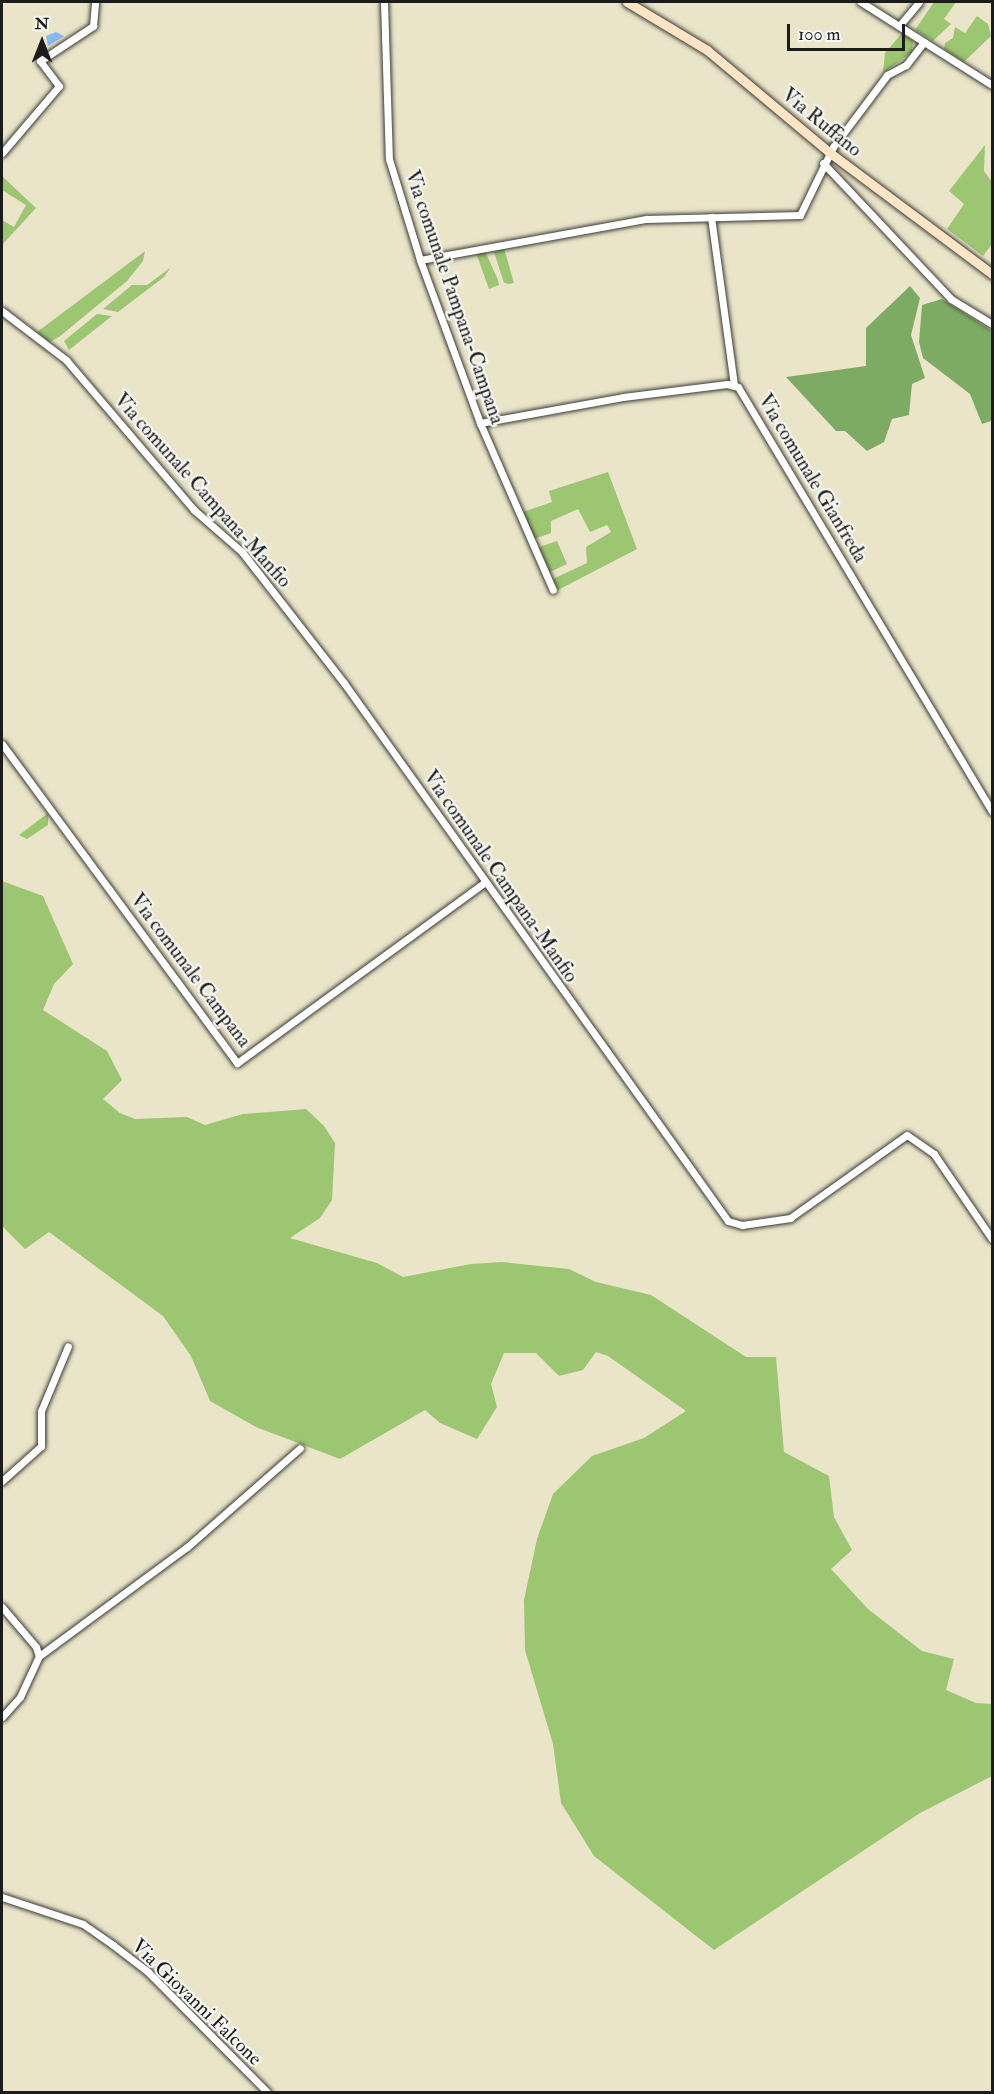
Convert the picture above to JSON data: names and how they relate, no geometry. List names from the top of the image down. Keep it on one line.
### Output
{"streets":{"street":["Via Ruffano","Via comunale Pampana-Campana","Via comunale Gianfreda","Via comunale Campana-Manfio","Via comunale Campana","Via Giovanni Falcone"]},"crossings":[["Via comunale Pampana-Campana","Via comunale Gianfreda"],["Via comunale Campana-Manfio","Via comunale Campana"]],"scale_bar":"100 m","north":"top"}
